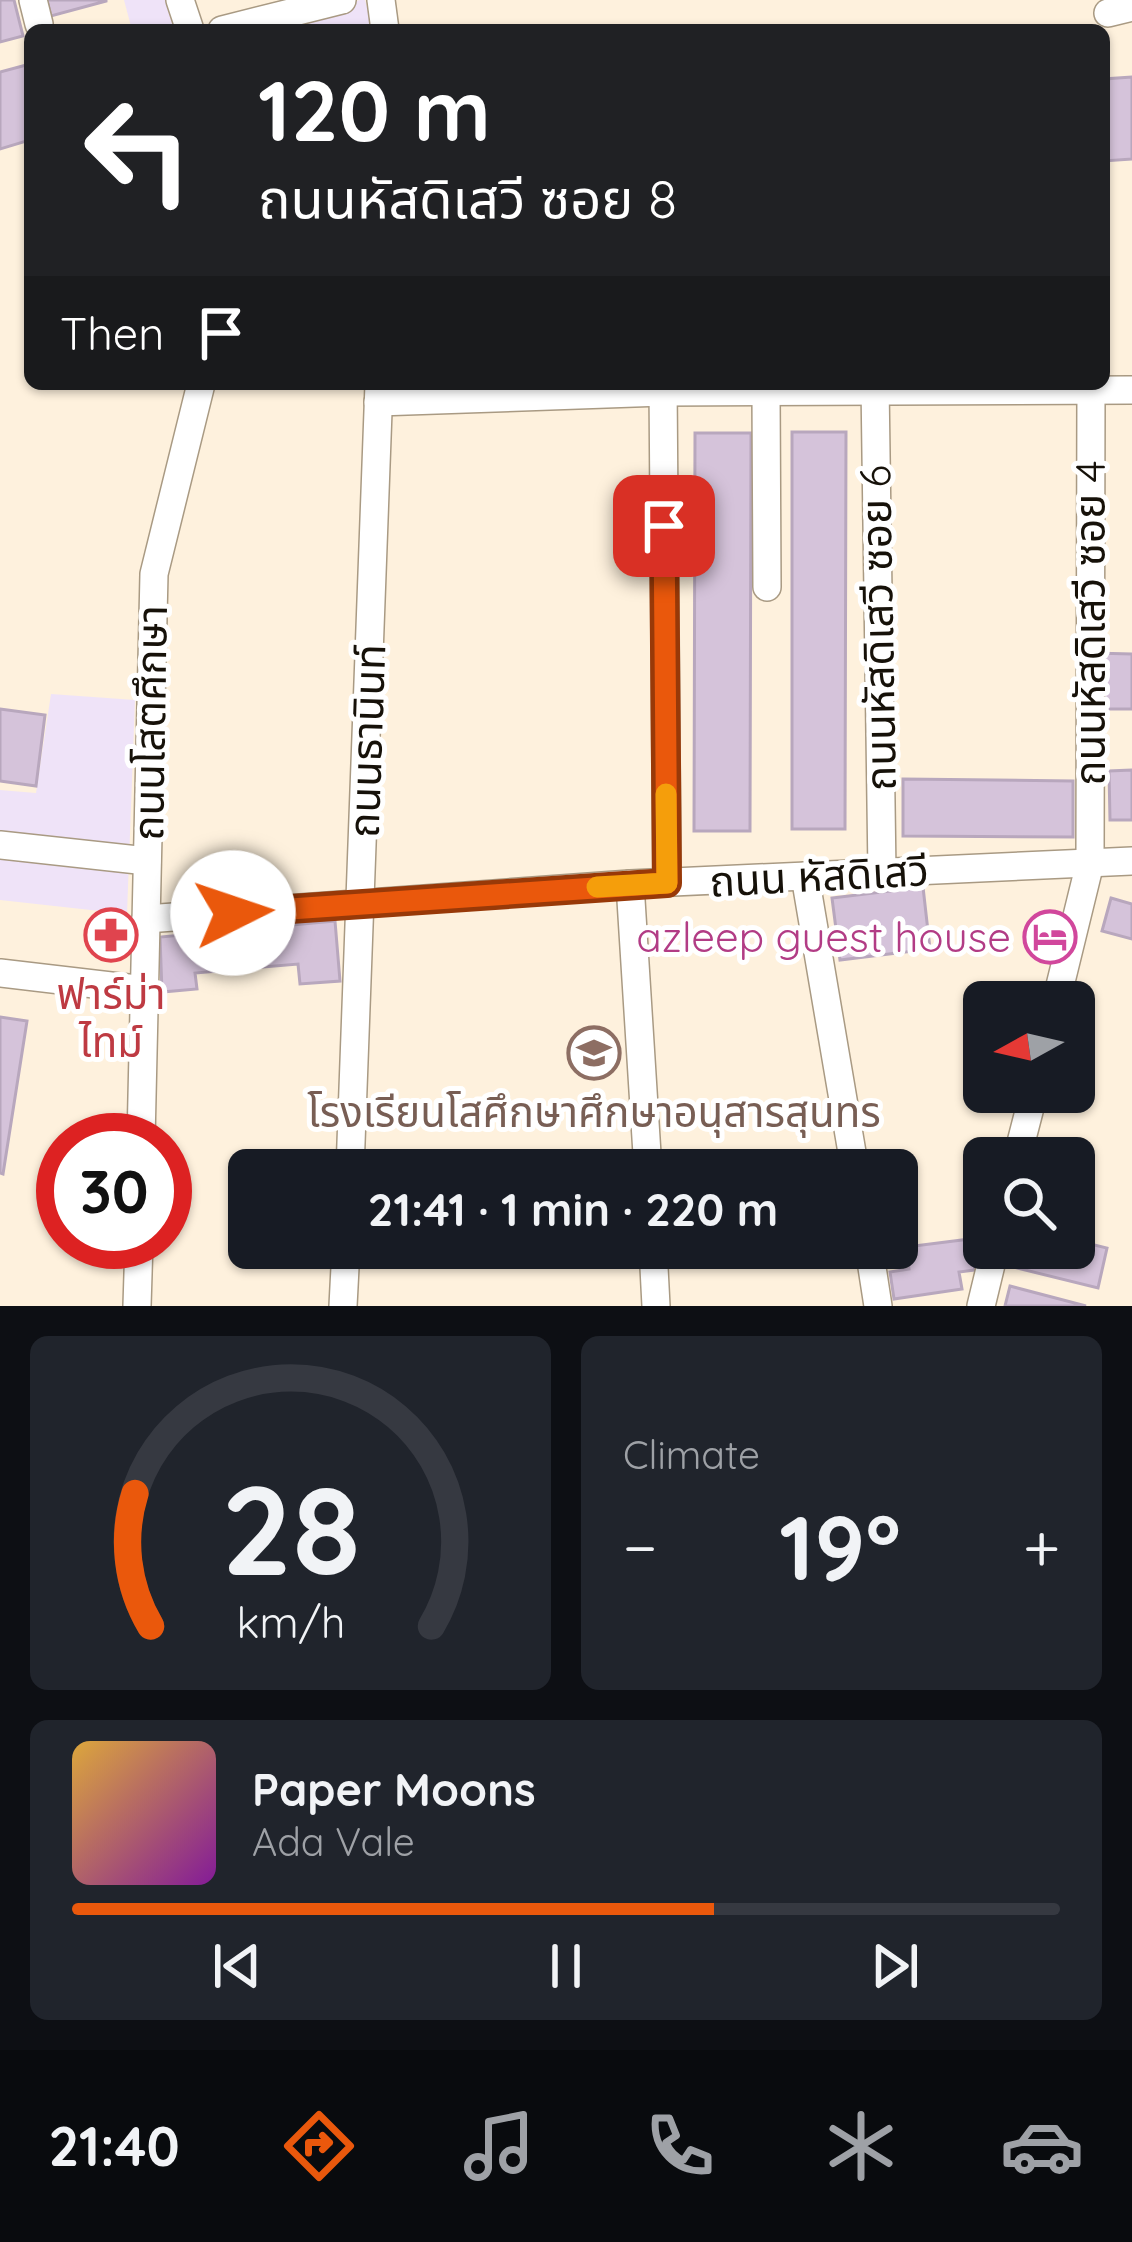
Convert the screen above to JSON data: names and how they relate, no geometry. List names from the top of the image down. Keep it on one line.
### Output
{"streets":{"street":["ถนนหัสดิเสวี ซอย 4","ถนนหัสดิเสวี ซอย 6","ถนนโสตศึกษา","ถนนธานินท์","ถนน หัสดิเสวี"]},"crossings":[["ถนนหัสดิเสวี ซอย 4","ถนน หัสดิเสวี"],["ถนนหัสดิเสวี ซอย 6","ถนน หัสดิเสวี"],["ถนนโสตศึกษา","ถนน หัสดิเสวี"],["ถนนธานินท์","ถนน หัสดิเสวี"]],"places":{"pharmacy":["ฟาร์ม่า ไทม์"],"hotel":["azleep guest house"],"school or university":["โรงเรียนโสศึกษาศึกษาอนุสารสุนทร"]},"north":"left","page":{"turn":["120 m","ถนนหัสดิเสวี ซอย 8"],"then":"Then","limit":"30","trip":"21:41 · 1 min · 220 m","tile":"Climate","heat":["−","19°","+"],"song":["Paper Moons","Ada Vale"],"tabs":"21:40","gauge":["28","km/h"]}}
